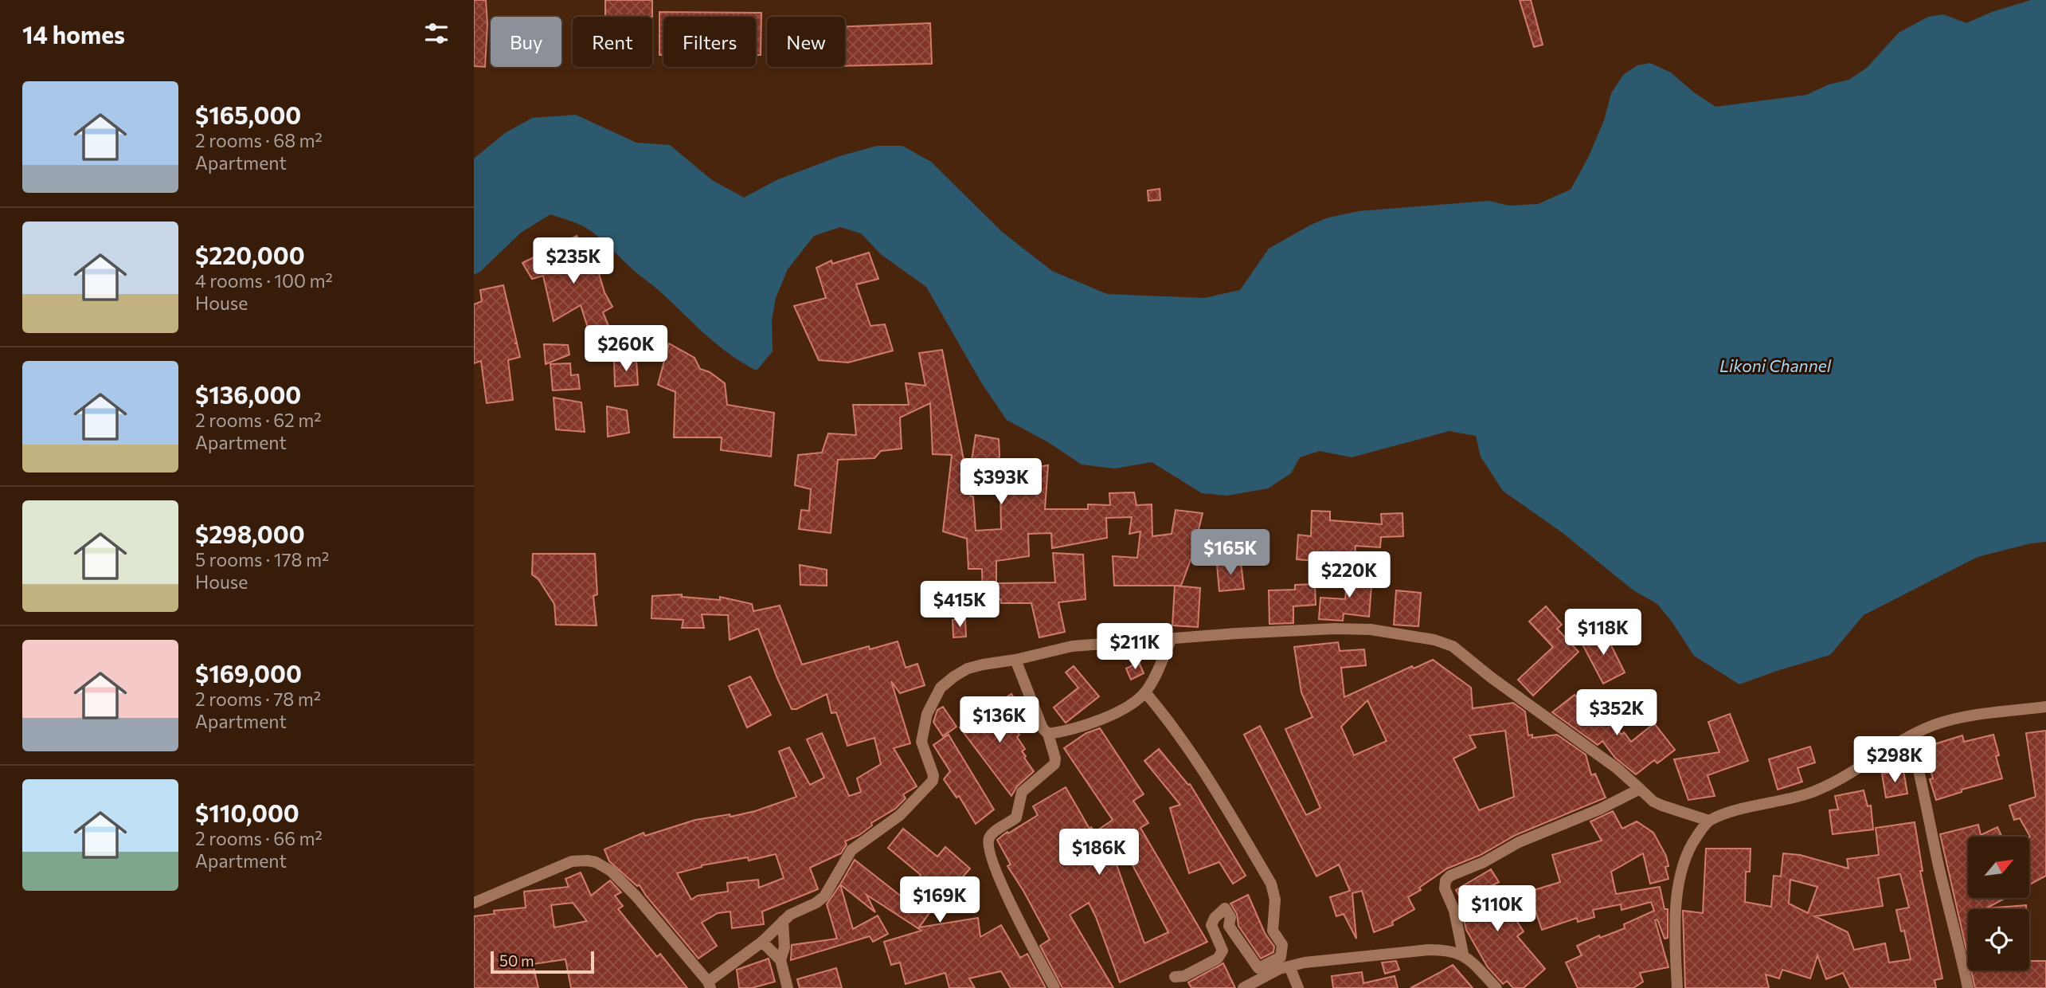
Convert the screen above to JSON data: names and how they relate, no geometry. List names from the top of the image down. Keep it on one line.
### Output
{"water":["Likoni Channel"],"scale_bar":"50 m","north":"top right","page":{"heading":"14 homes","chip":["Buy","Rent","Filters","New"],"list":[{"name":"$165,000","note":"2 rooms · 68 m² · Apartment"},{"name":"$220,000","note":"4 rooms · 100 m² · House"},{"name":"$136,000","note":"2 rooms · 62 m² · Apartment"},{"name":"$298,000","note":"5 rooms · 178 m² · House"},{"name":"$169,000","note":"2 rooms · 78 m² · Apartment"},{"name":"$110,000","note":"2 rooms · 66 m² · Apartment"}],"price":["$235K","$260K","$393K","$165K","$220K","$415K","$118K","$211K","$352K","$136K","$298K","$186K","$169K","$110K"],"scale":"50 m"}}
